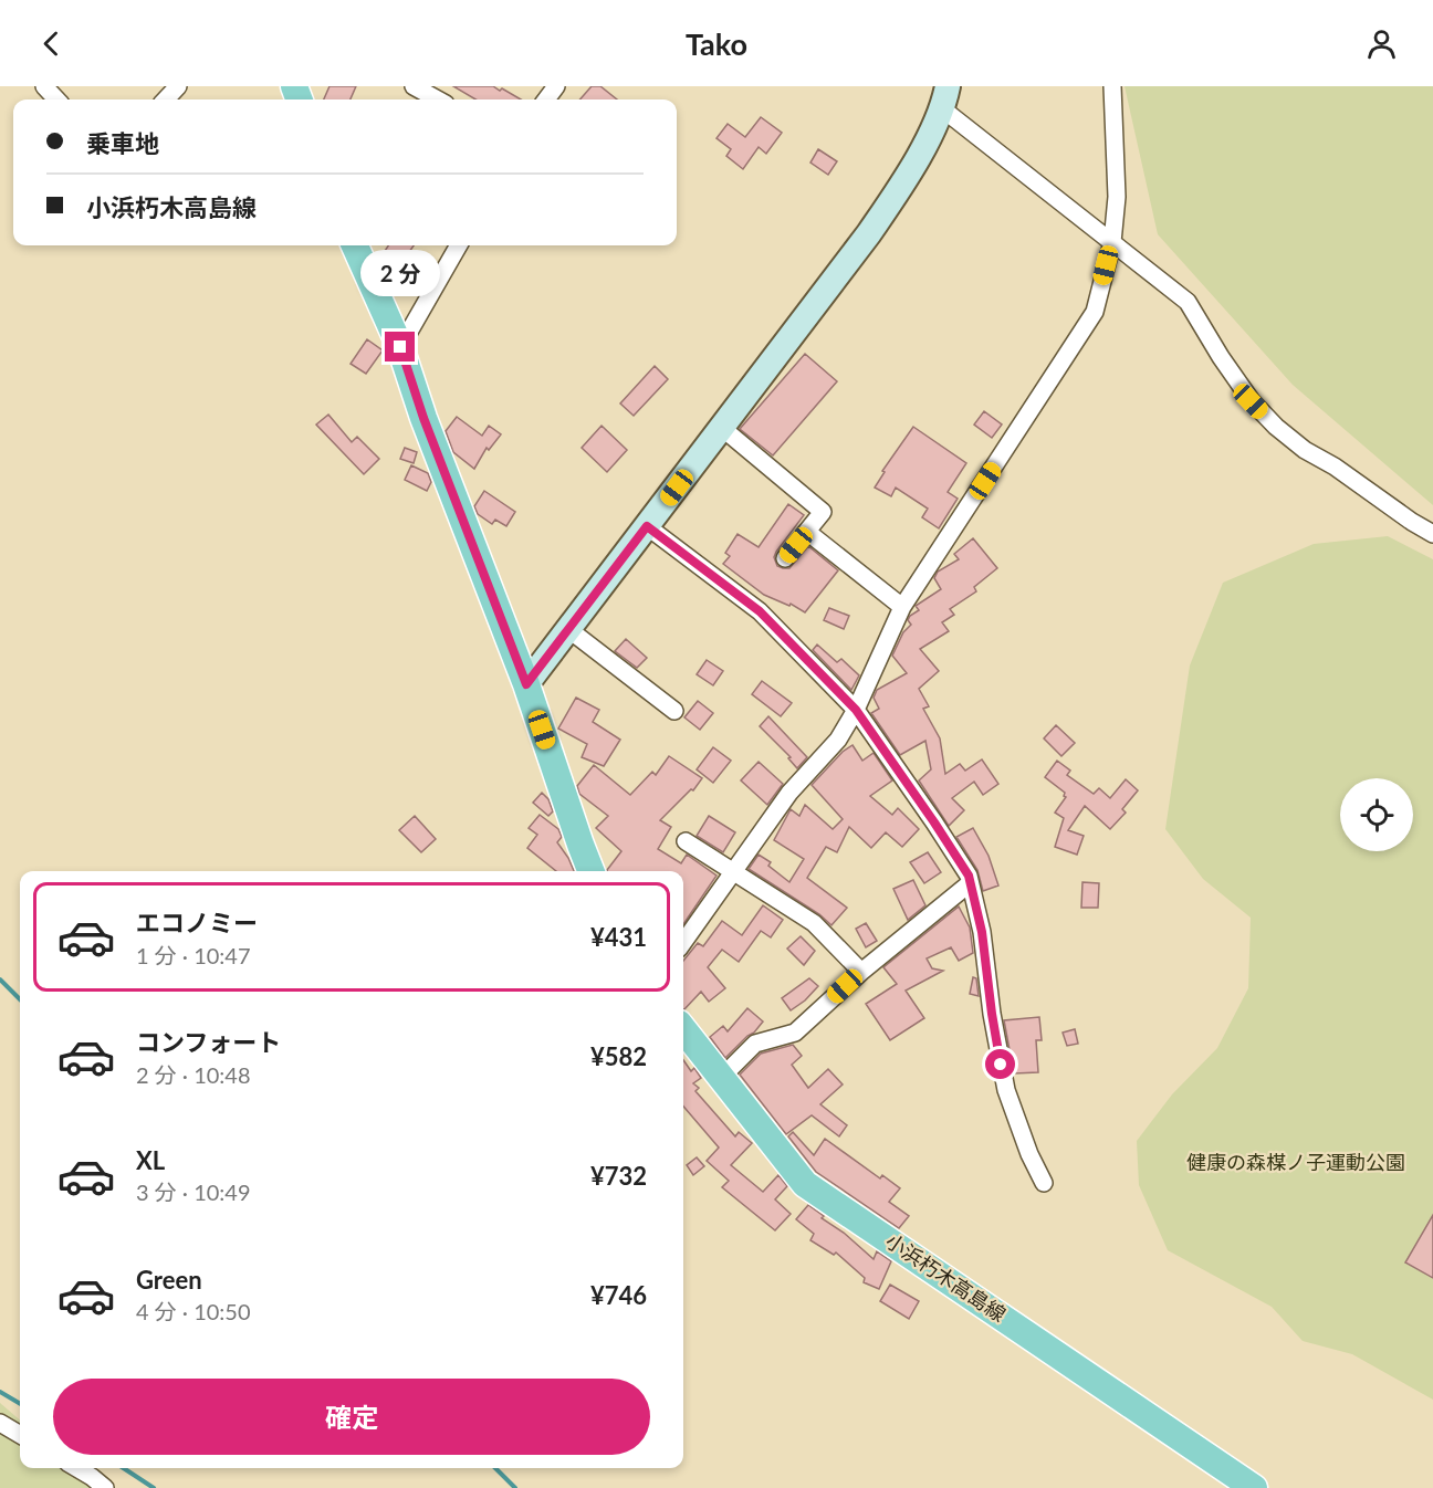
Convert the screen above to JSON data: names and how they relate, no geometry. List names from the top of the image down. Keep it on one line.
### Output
{"streets":{"main road":["小浜朽木高島線"]},"parks":["健康の森楳ノ子運動公園"],"page":{"header":"Tako","banner":["乗車地","小浜朽木高島線"],"bubble":"2 分","list":[{"name":"エコノミー","note":"1 分 · 10:47","value":"¥431"},{"name":"コンフォート","note":"2 分 · 10:48","value":"¥582"},{"name":"XL","note":"3 分 · 10:49","value":"¥732"},{"name":"Green","note":"4 分 · 10:50","value":"¥746"}],"buttons":"確定"}}
